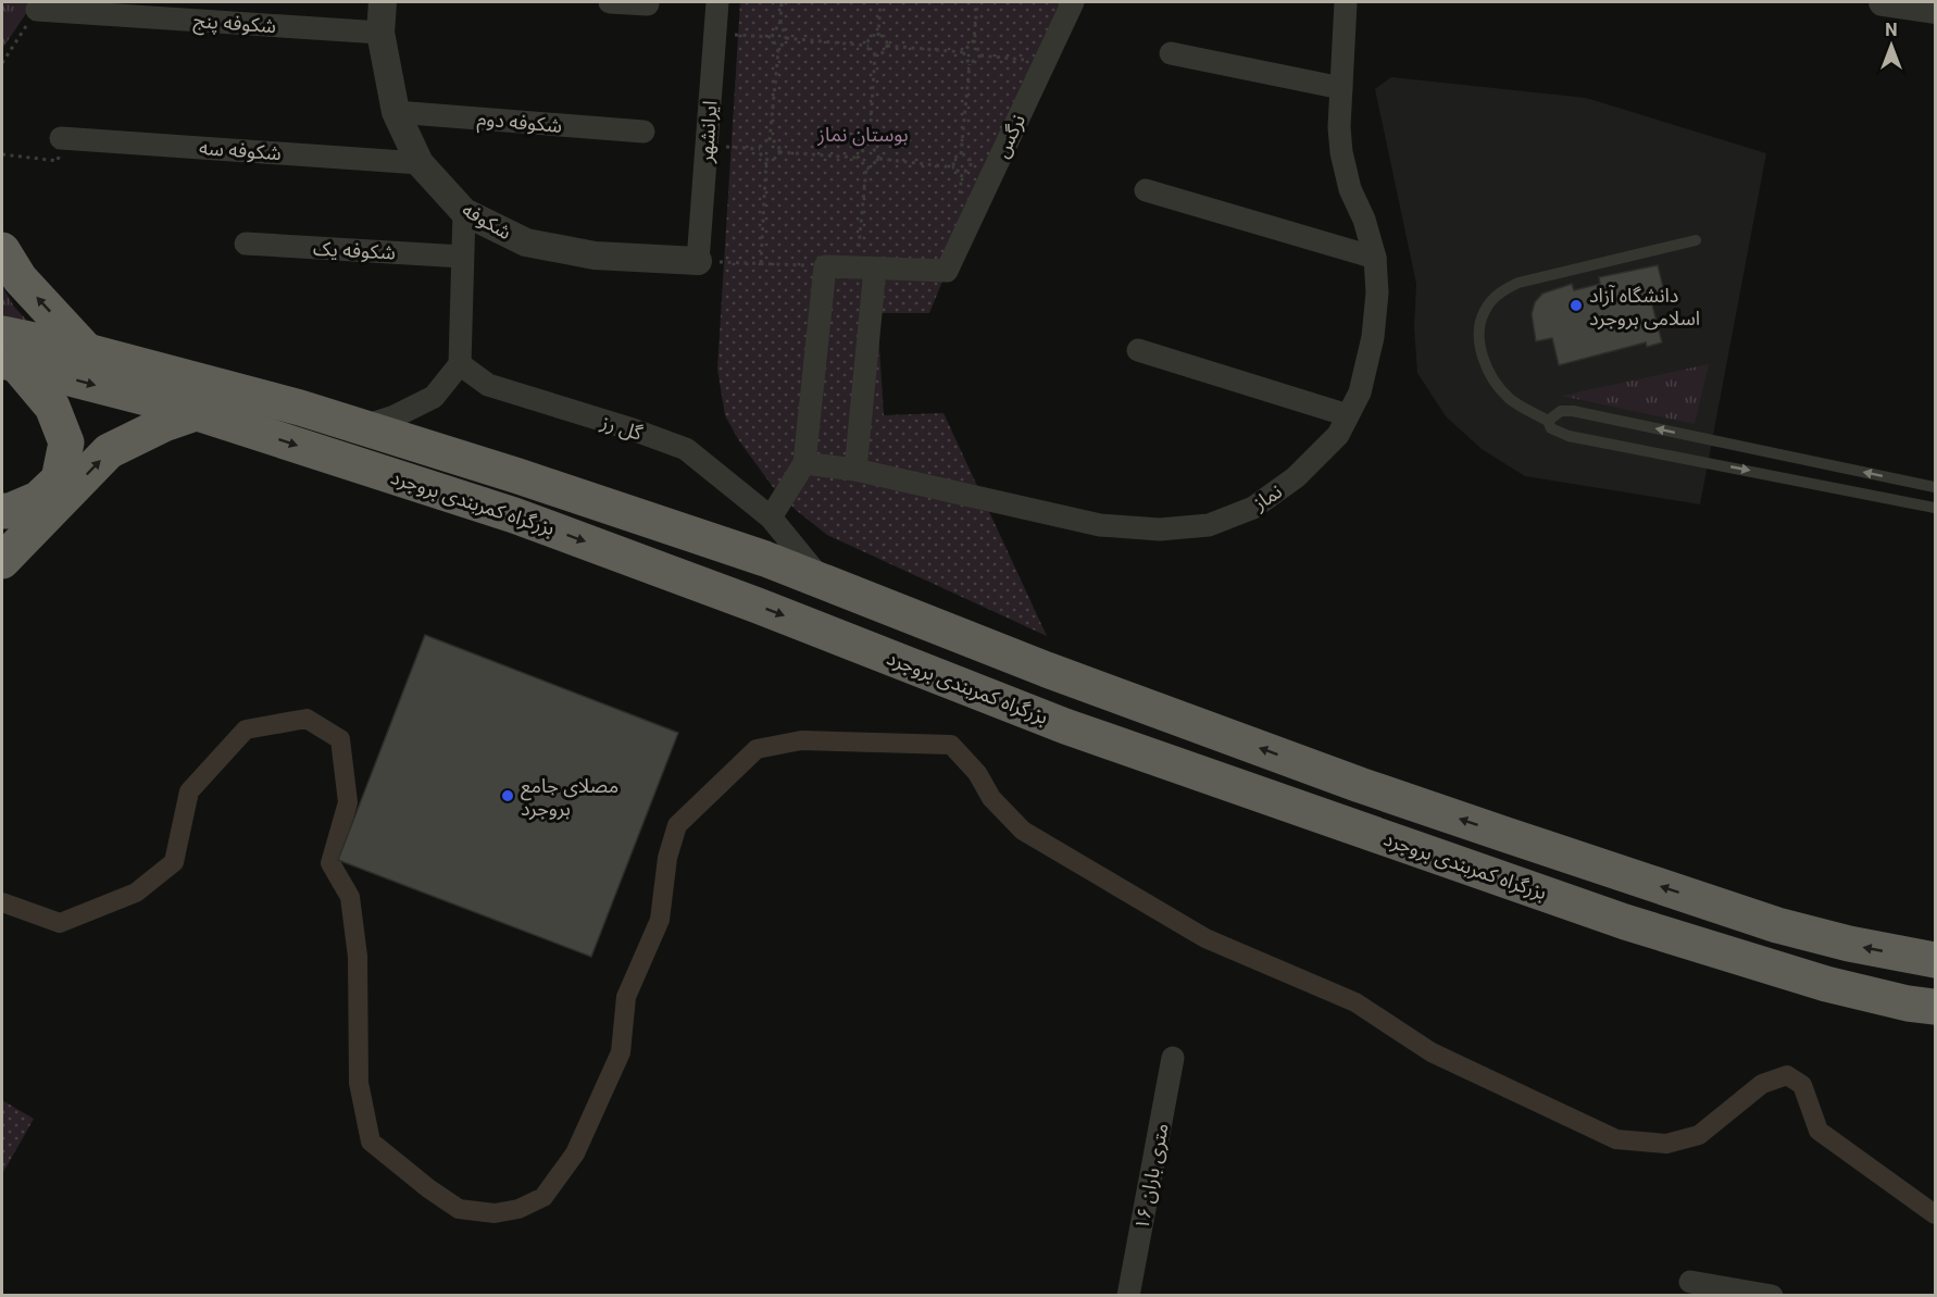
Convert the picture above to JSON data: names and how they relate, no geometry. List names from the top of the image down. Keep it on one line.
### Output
{"streets":{"highway":["بزرگراه کمربندی بروجرد"],"street":["شکوفه پنج","شکوفه دوم","ایرانشهر","نرگس","شکوفه سه","شکوفه","شکوفه یک","گل رز","نماز","۱۶ متری باران"]},"crossings":[["شکوفه پنج","شکوفه"],["شکوفه دوم","شکوفه"],["ایرانشهر","شکوفه"],["شکوفه سه","شکوفه"],["گل رز","بزرگراه کمربندی بروجرد"]],"parks":["بوستان نماز"],"places":["دانشگاه آزاد اسلامی بروجرد","مصلای جامع بروجرد"],"north":"top"}
